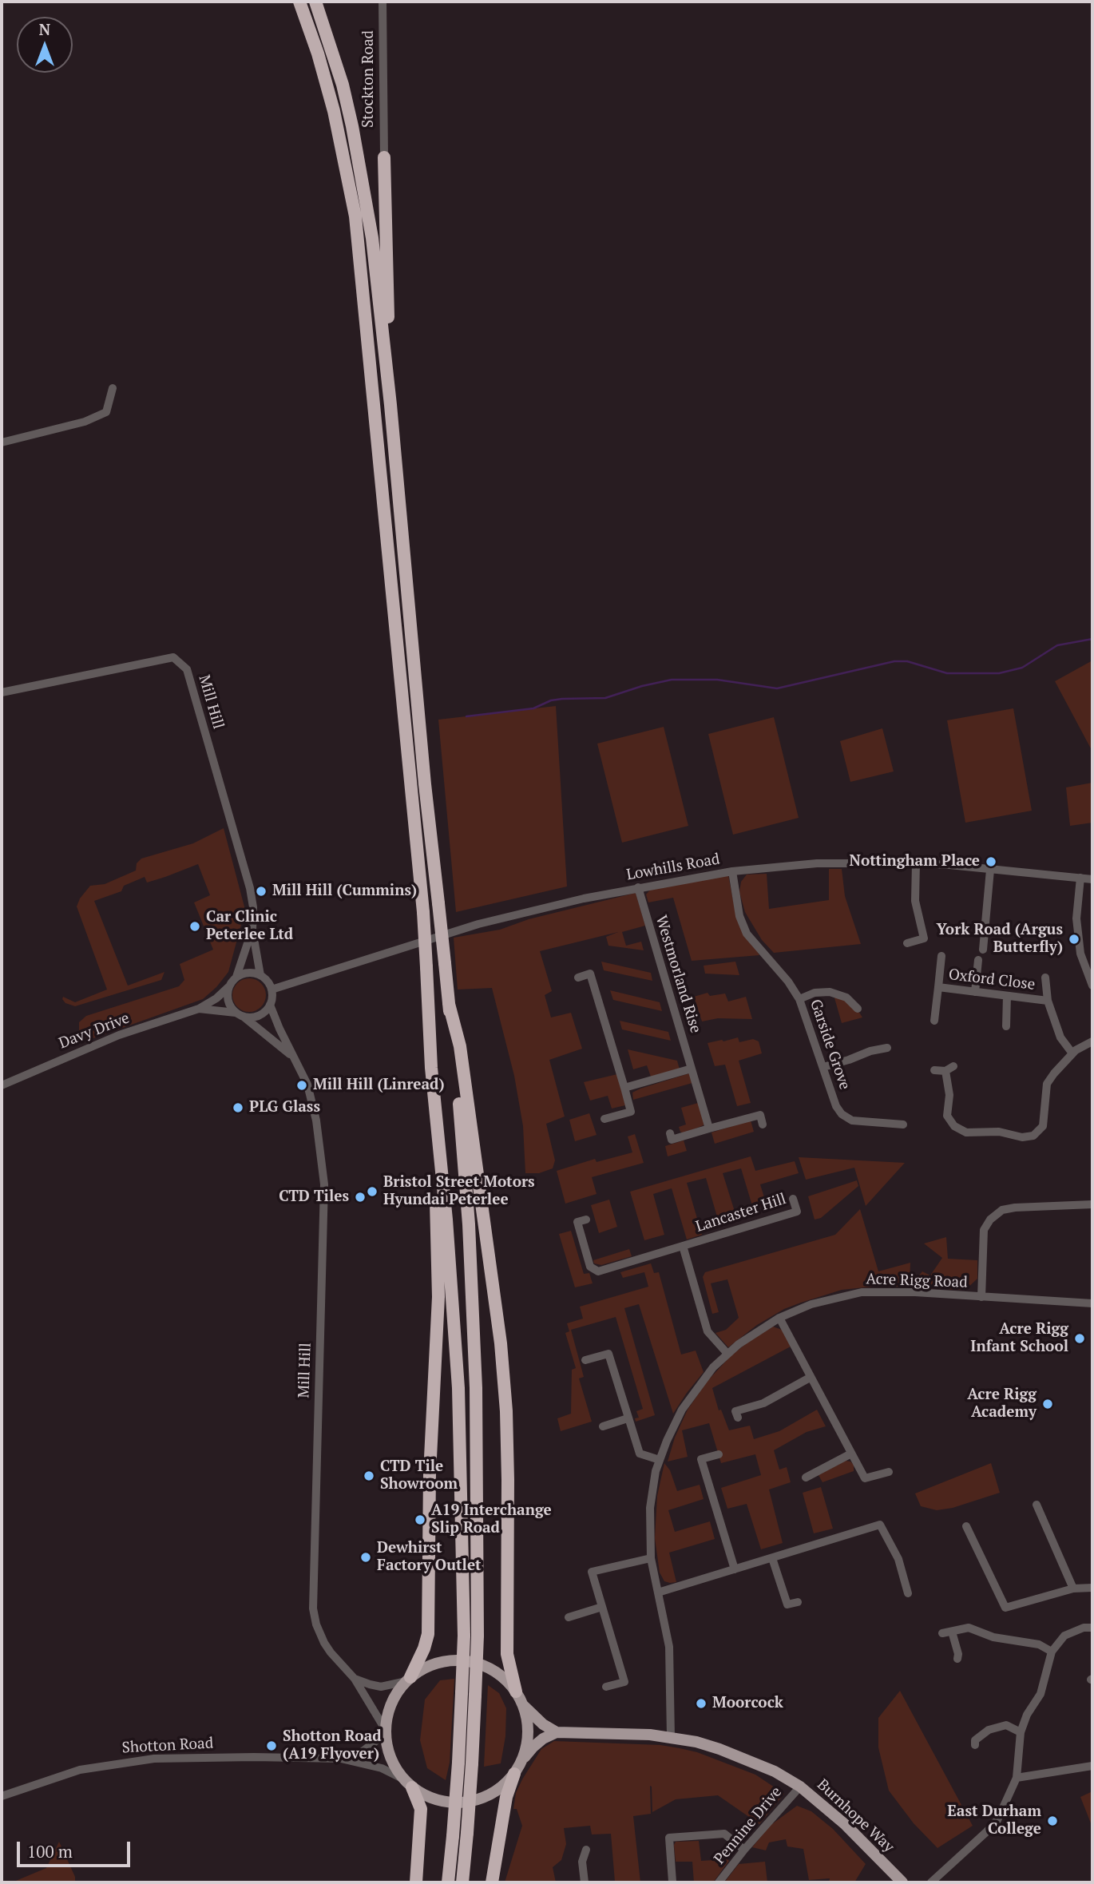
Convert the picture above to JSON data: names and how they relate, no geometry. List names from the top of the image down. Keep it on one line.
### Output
{"streets":{"main road":["Burnhope Way"],"street":["Stockton Road","Mill Hill","Lowhills Road","Westmorland Rise","Oxford Close","Davy Drive","Garside Grove","Lancaster Hill","Acre Rigg Road","Shotton Road","Pennine Drive"]},"crossings":[["Mill Hill","Lowhills Road"],["Mill Hill","Davy Drive"],["Mill Hill","Shotton Road"],["Lowhills Road","Westmorland Rise"],["Lowhills Road","Davy Drive"],["Lowhills Road","Garside Grove"],["Lancaster Hill","Acre Rigg Road"],["Acre Rigg Road","Burnhope Way"],["Burnhope Way","Pennine Drive"]],"places":["Nottingham Place","Mill Hill (Cummins)","Car Clinic Peterlee Ltd","York Road (Argus Butterfly)","Mill Hill (Linread)","PLG Glass","Bristol Street Motors Hyundai Peterlee","CTD Tiles","Acre Rigg Infant School","Acre Rigg Academy","CTD Tile Showroom","A19 Interchange Slip Road","Dewhirst Factory Outlet","Moorcock","Shotton Road (A19 Flyover)","East Durham College"],"scale_bar":"100 m","north":"top"}
